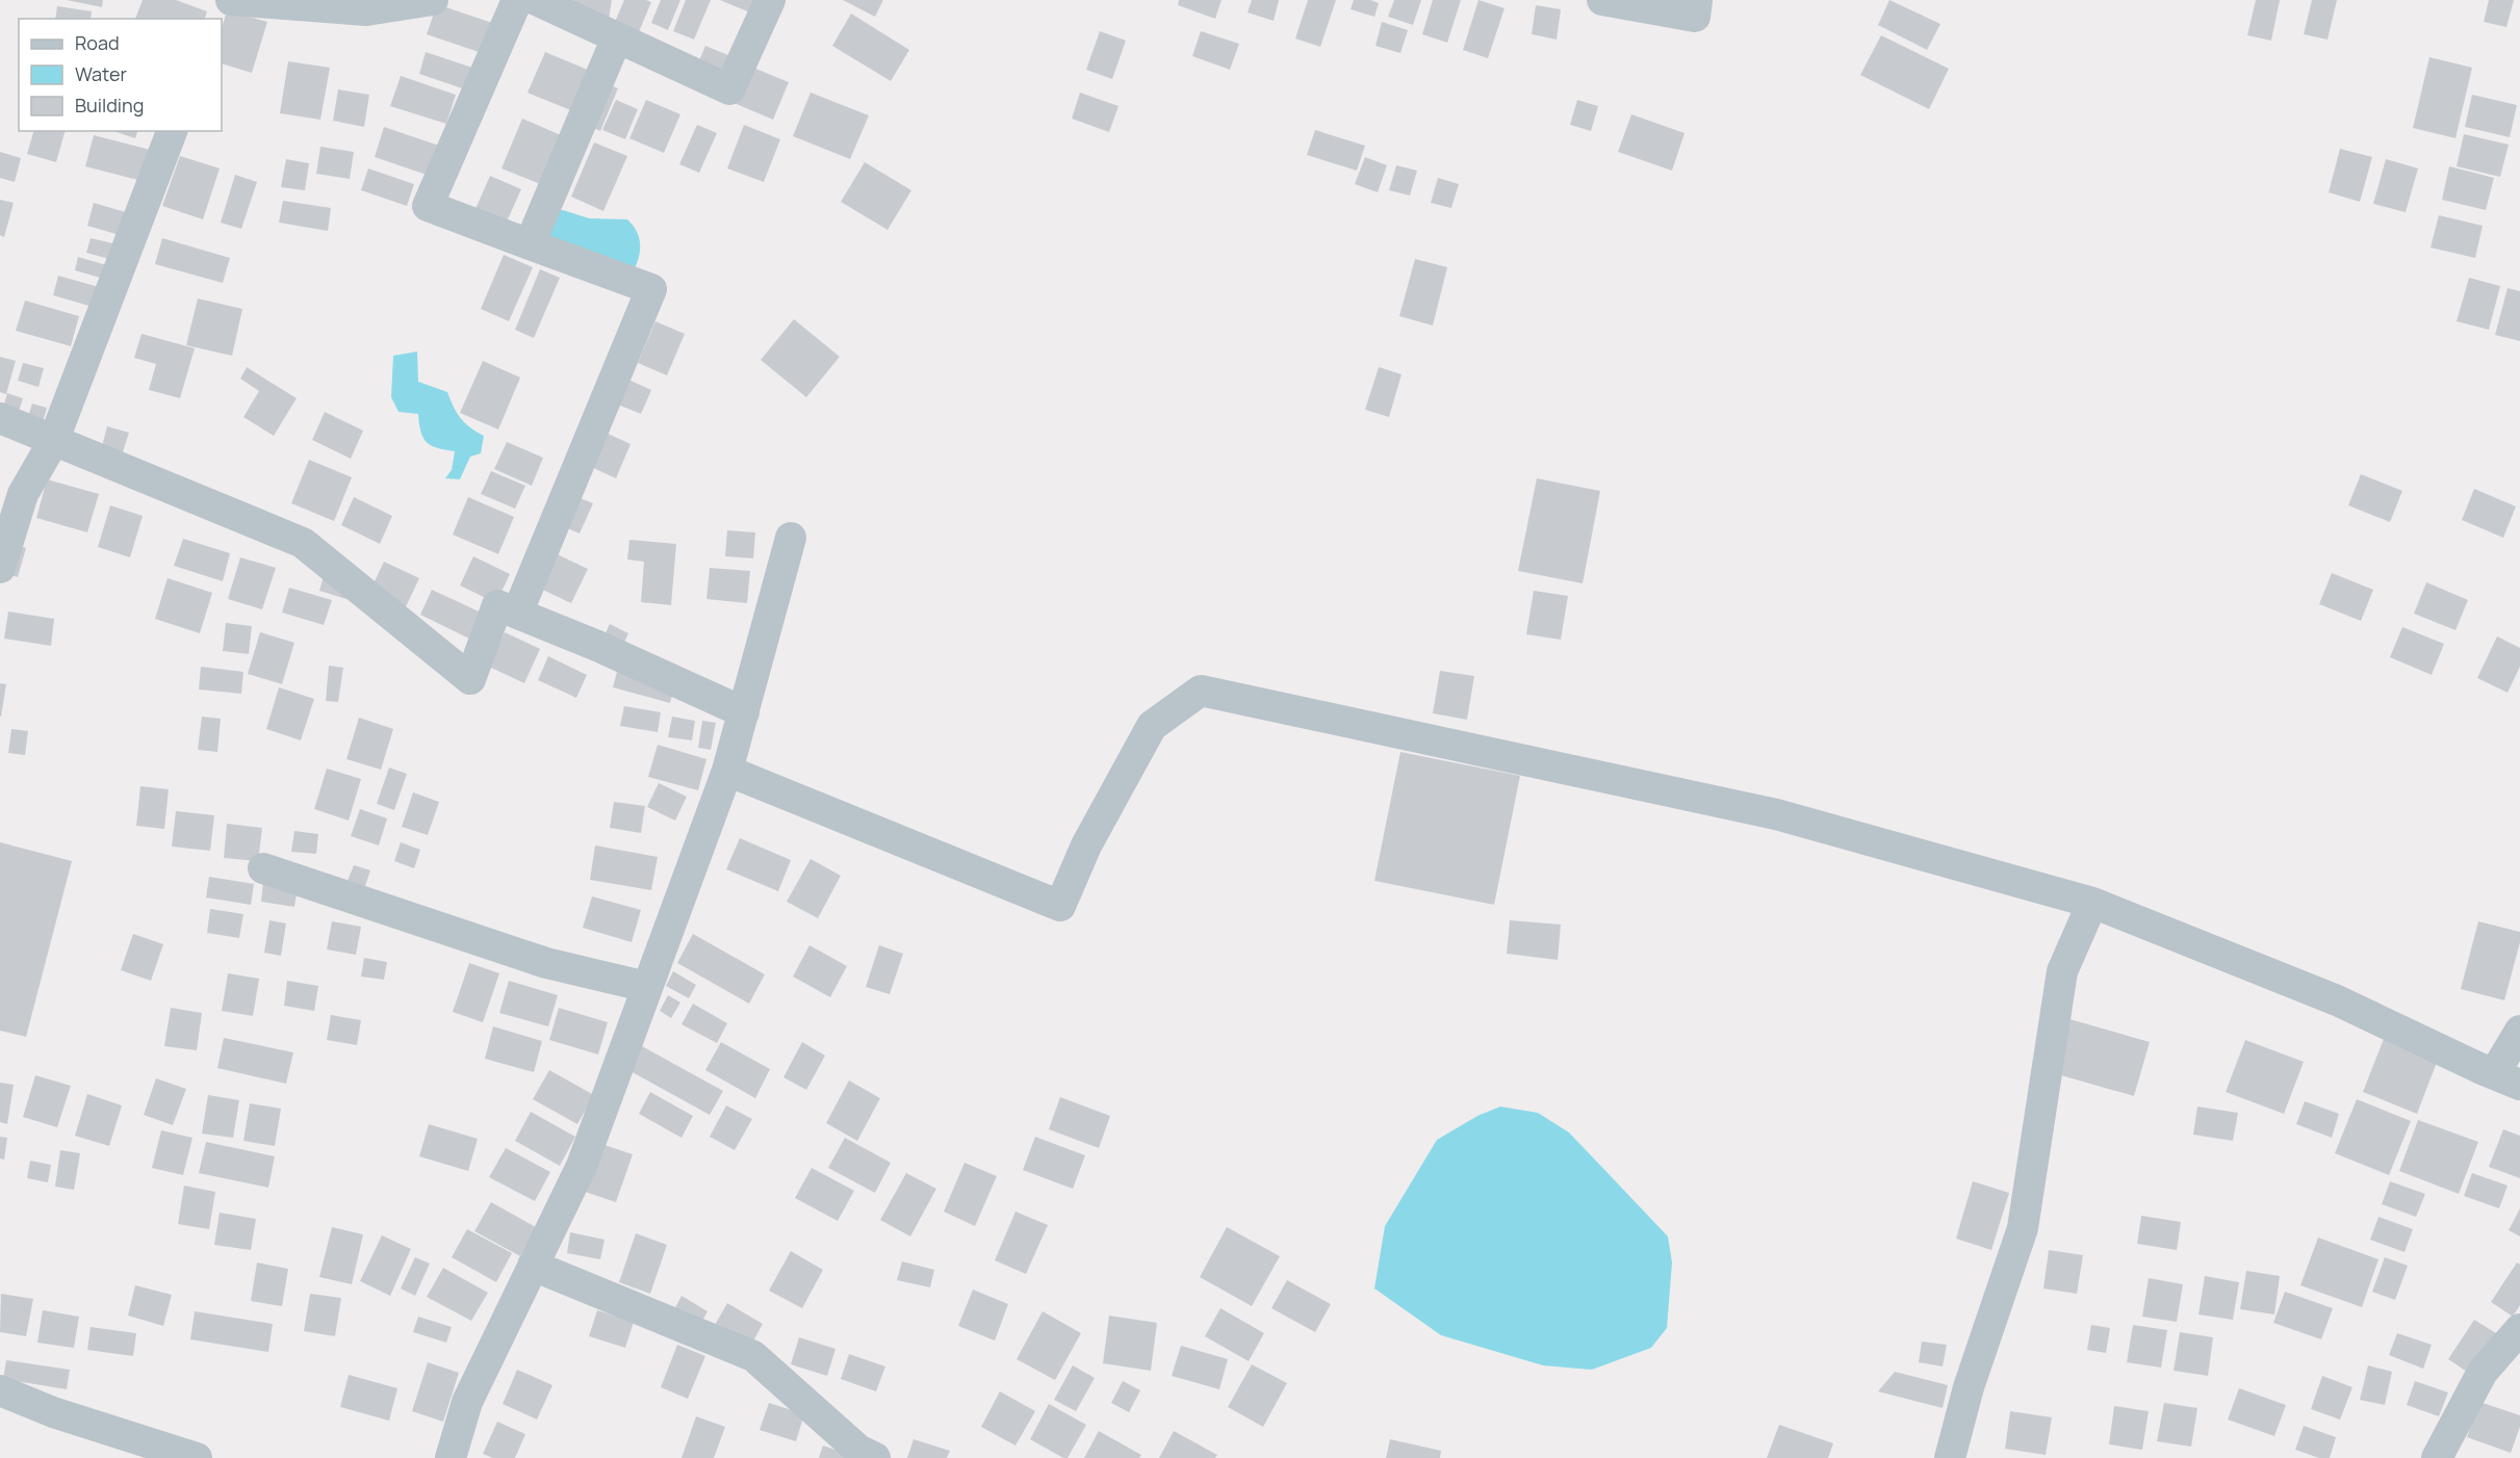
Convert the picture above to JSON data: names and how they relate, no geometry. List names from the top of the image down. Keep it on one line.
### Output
{"legend":["Road","Water","Building"]}
